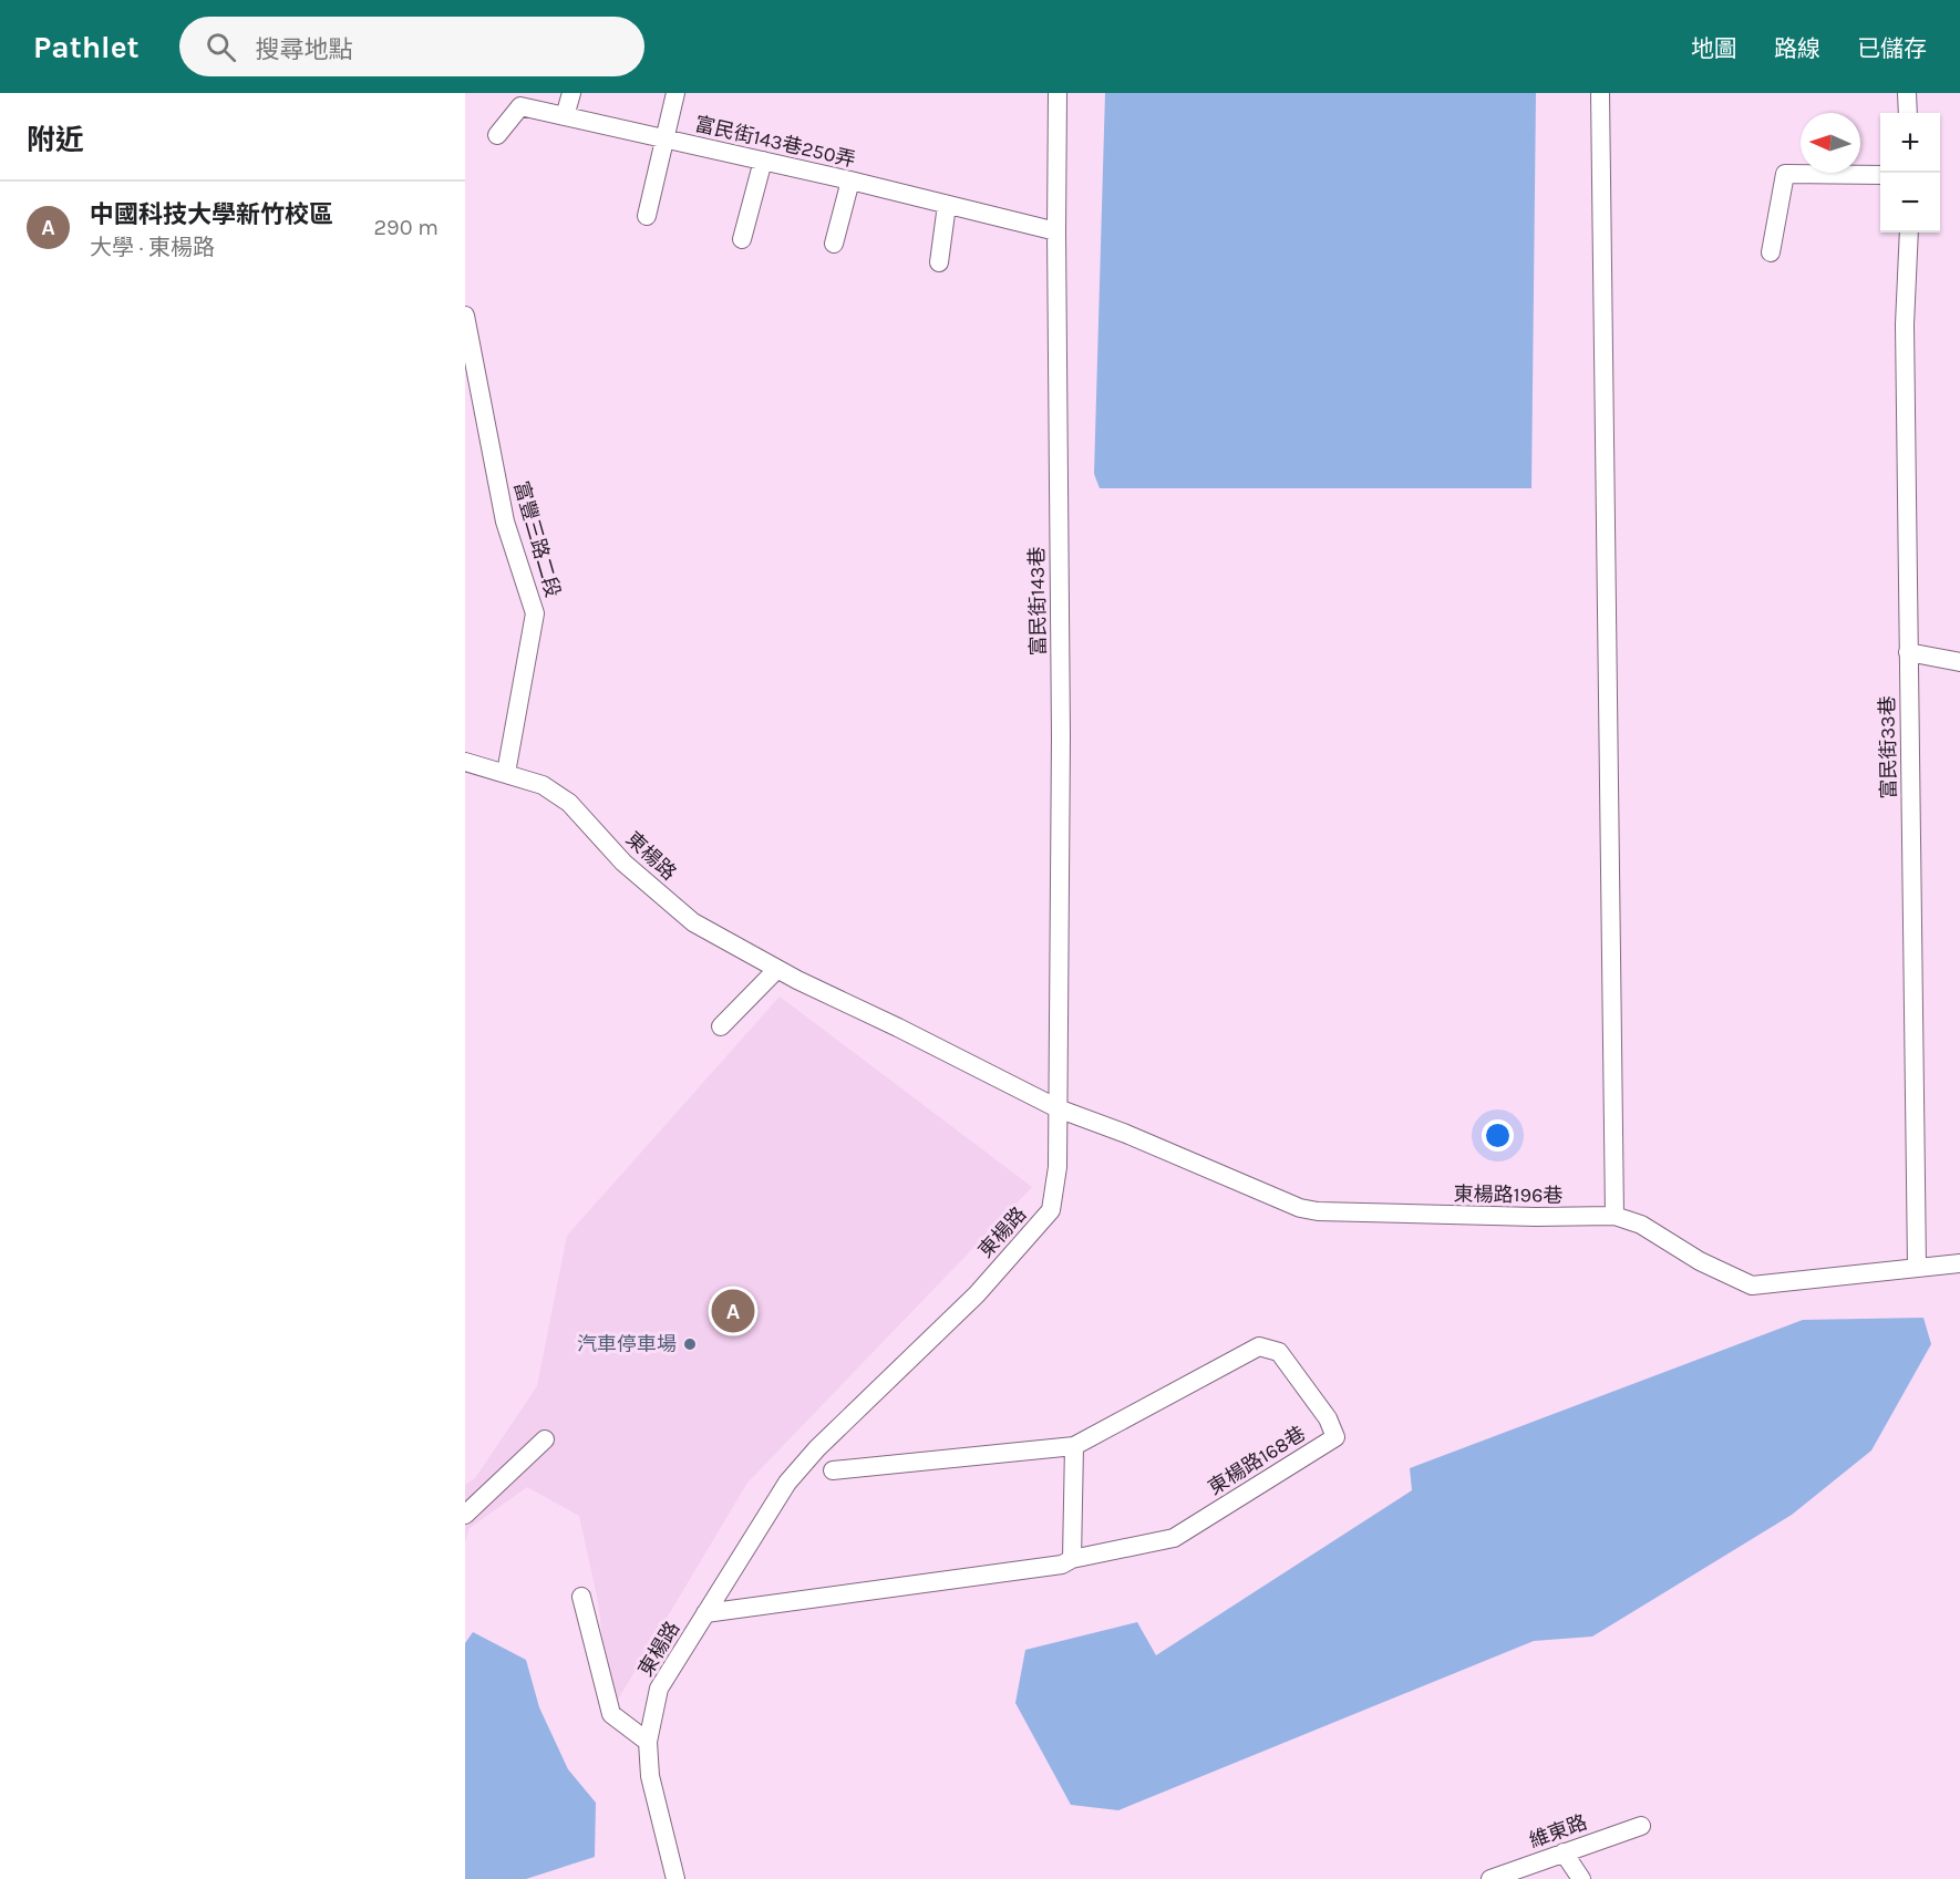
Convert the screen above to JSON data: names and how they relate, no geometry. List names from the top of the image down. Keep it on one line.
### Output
{"streets":{"street":["富民街143巷250弄","富豐三路二段","富民街143巷","富民街33巷","東楊路","東楊路196巷","東楊路168巷","維東路"]},"crossings":[["富民街143巷250弄","富民街143巷"],["富豐三路二段","東楊路"],["富民街143巷","東楊路"],["富民街143巷","東楊路196巷"],["富民街33巷","東楊路196巷"],["東楊路","東楊路196巷"],["東楊路","東楊路168巷"]],"places":["汽車停車場"],"north":"left","page":{"header":"Pathlet","search":"搜尋地點","nav":["地圖","路線","已儲存"],"heading":"附近","map_buttons":["+","−"],"list":[{"mark":"A","name":"中國科技大學新竹校區","note":"大學 · 東楊路","value":"290 m"}],"pins":"A"}}
